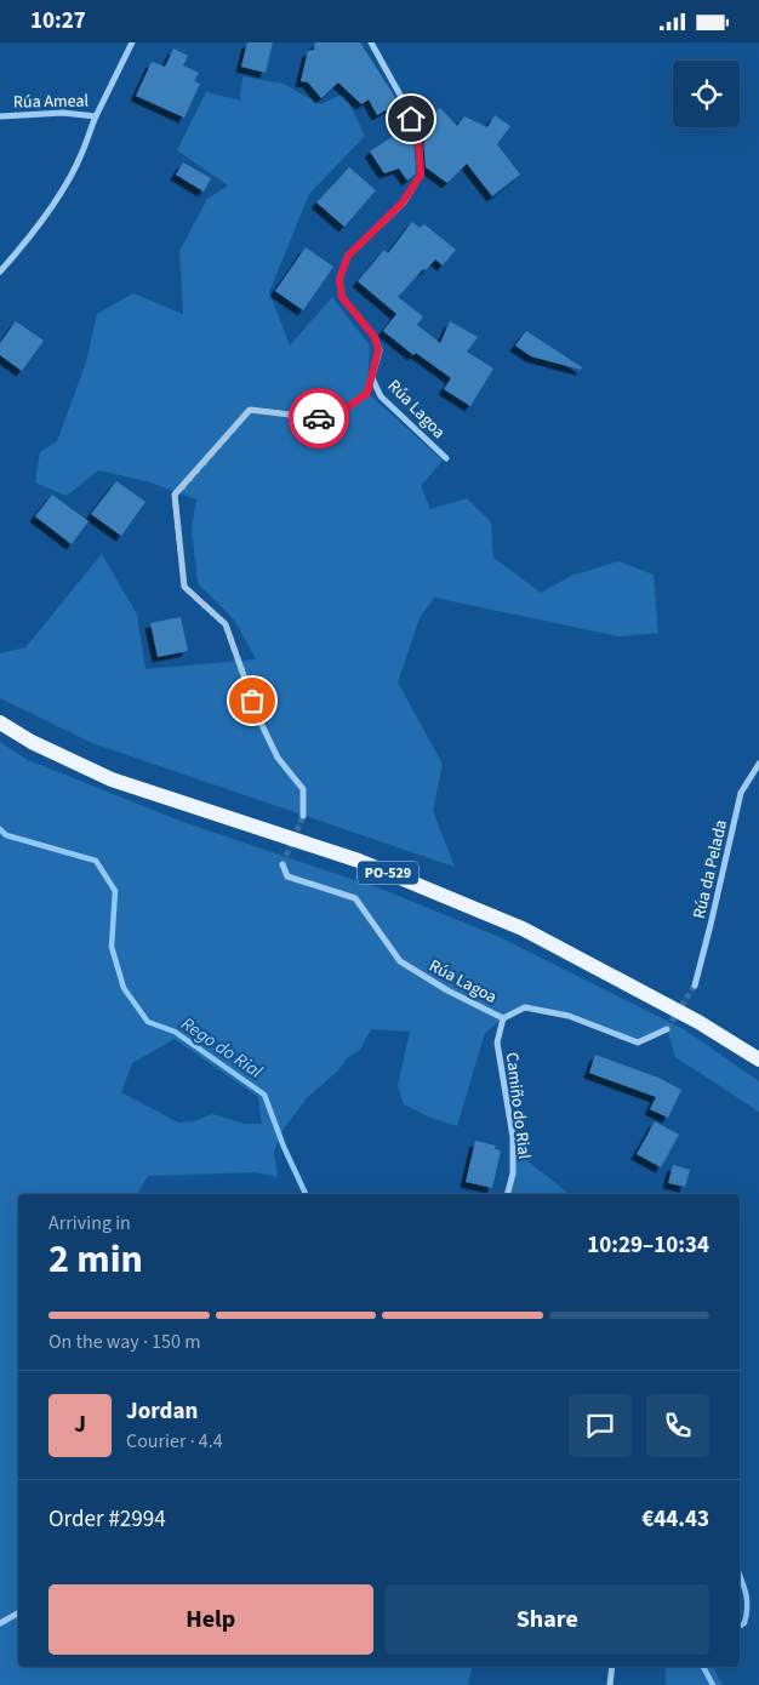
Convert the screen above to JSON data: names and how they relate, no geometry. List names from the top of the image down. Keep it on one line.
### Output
{"streets":{"main road":["PO-529"],"street":["Rúa Ameal","Rúa Lagoa","Rúa da Pelada","Camiño do Rial"]},"crossings":[["Rúa Lagoa","Camiño do Rial"]],"water":["Rego do Rial"],"page":{"status":"10:27","heading":["2 min","Arriving in","10:29–10:34"],"panel":["Jordan","Courier · 4.4","Order #2994","€44.43"],"bar":"On the way · 150 m","round":"J","buttons":["Help","Share"]}}
